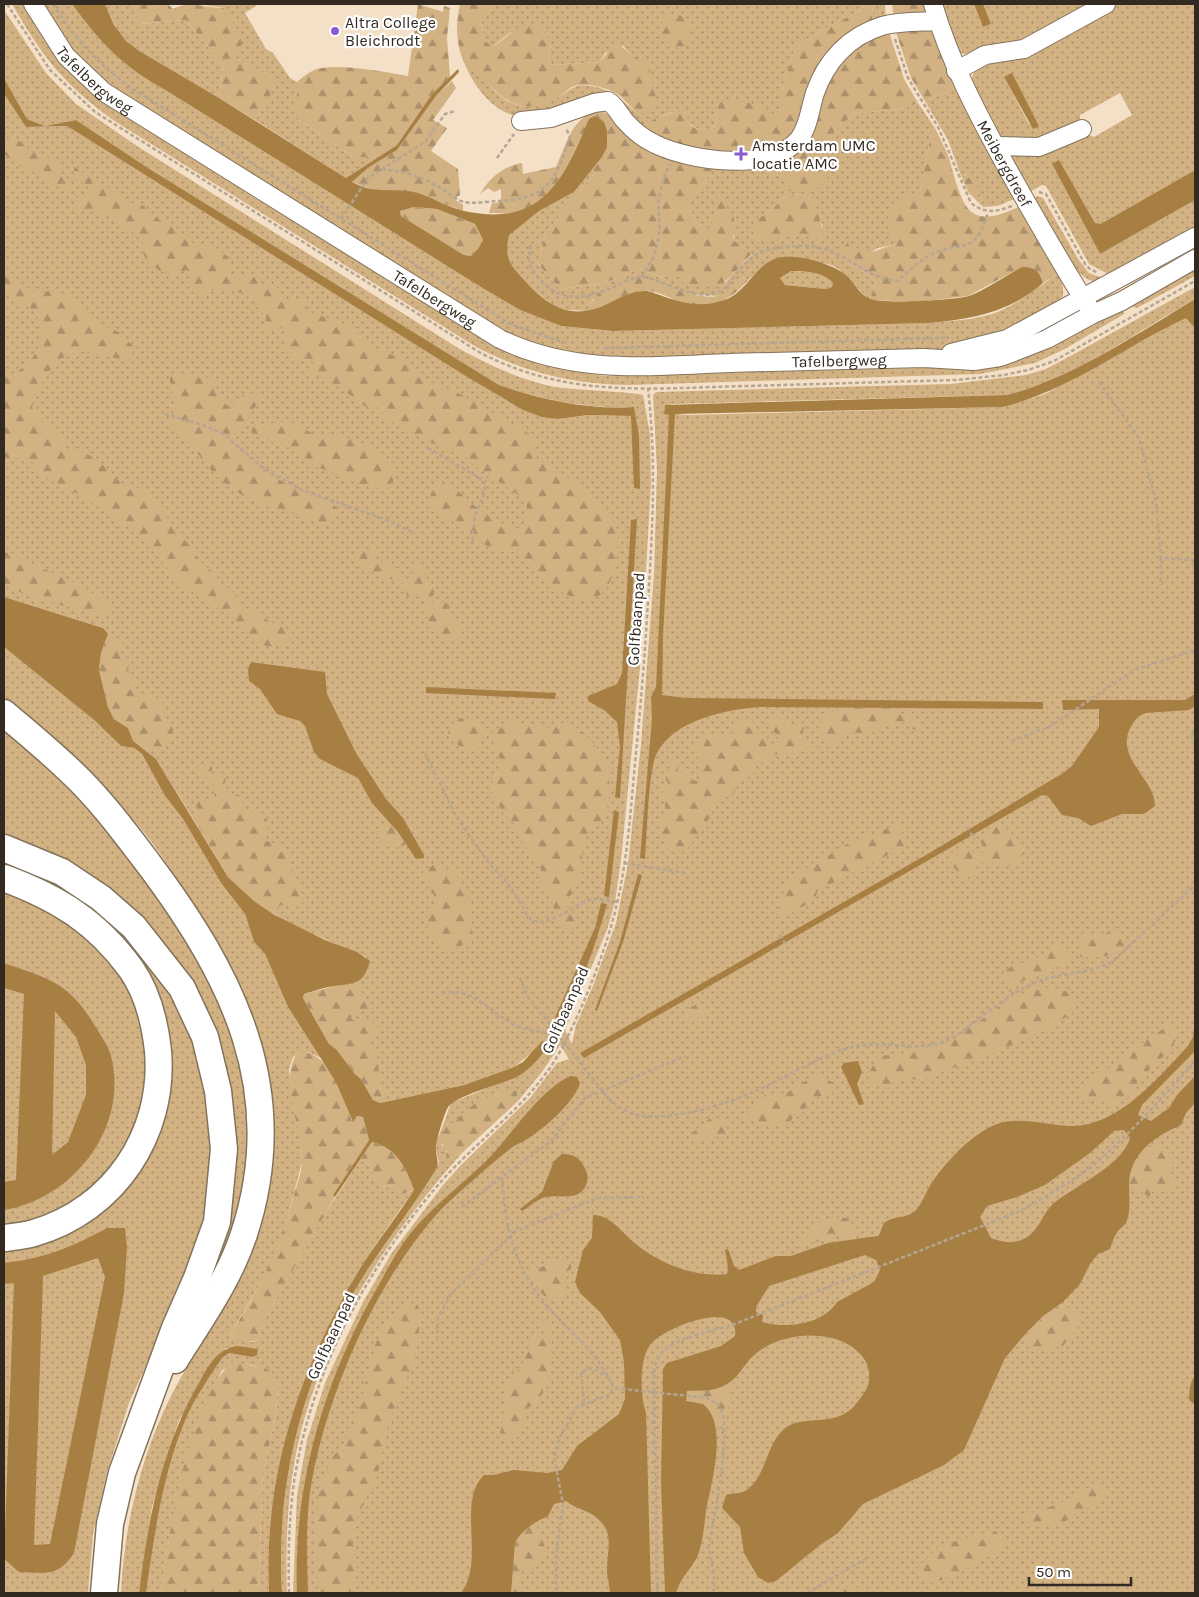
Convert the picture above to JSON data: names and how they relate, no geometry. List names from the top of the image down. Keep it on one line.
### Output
{"streets":{"street":["Tafelbergweg","Meibergdreef"],"path":["Golfbaanpad"]},"crossings":[["Tafelbergweg","Meibergdreef"]],"places":{"other":["Altra College Bleichrodt"],"health":["Amsterdam UMC locatie AMC"]},"scale_bar":"50 m"}
